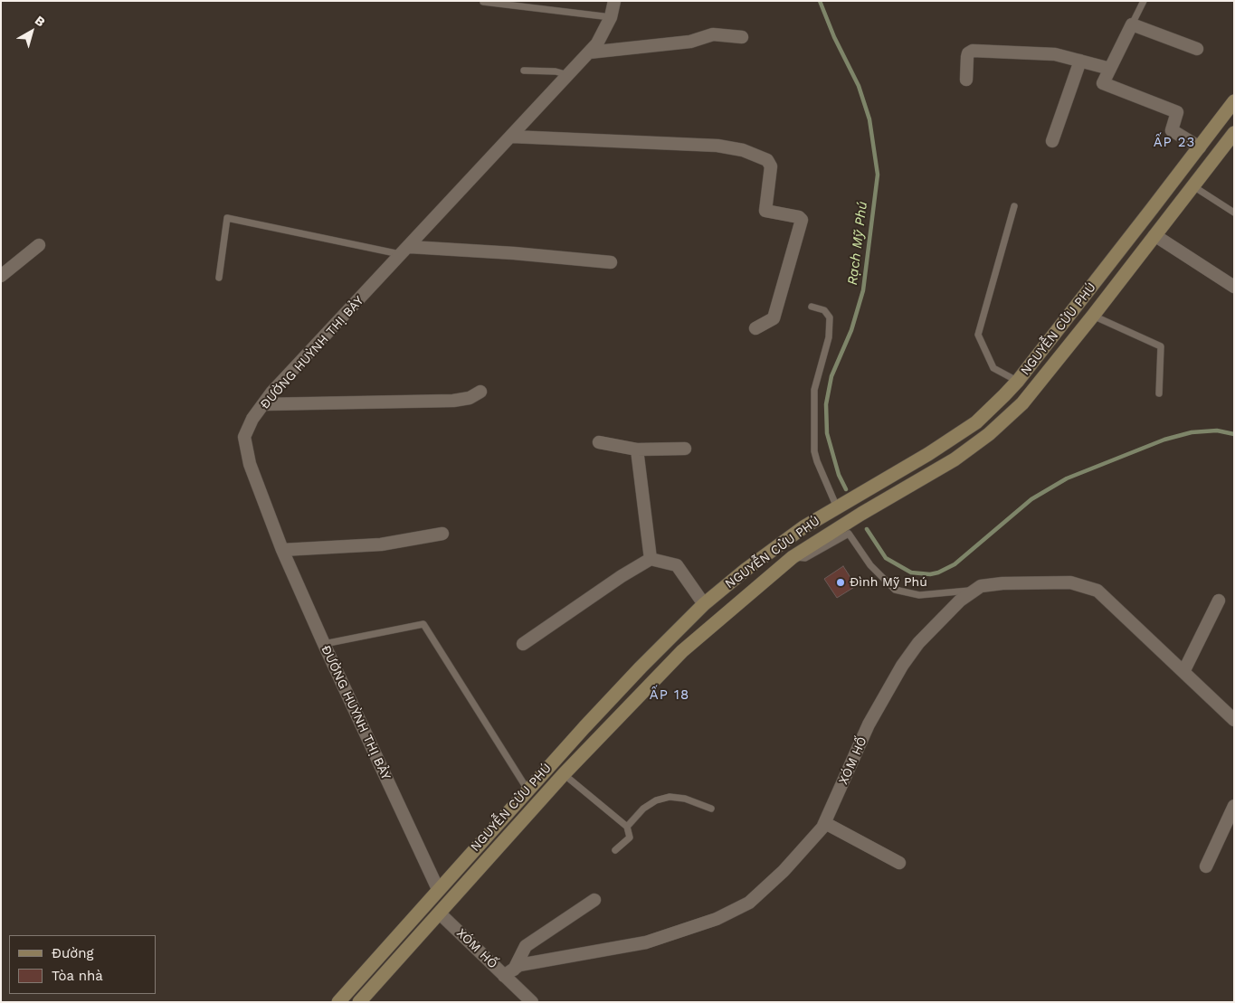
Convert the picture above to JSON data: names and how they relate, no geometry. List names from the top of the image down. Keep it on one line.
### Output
{"streets":{"main road":["NGUYỄN CỬU PHÚ"],"street":["ĐƯỜNG HUỲNH THỊ BẢY","XÓM HỐ"]},"crossings":[["NGUYỄN CỬU PHÚ","ĐƯỜNG HUỲNH THỊ BẢY"],["NGUYỄN CỬU PHÚ","XÓM HỐ"]],"districts":["ẤP 23","ẤP 18"],"water":["Rạch Mỹ Phú"],"places":["Đình Mỹ Phú"],"legend":["Đường","Tòa nhà"],"north":"top right"}
